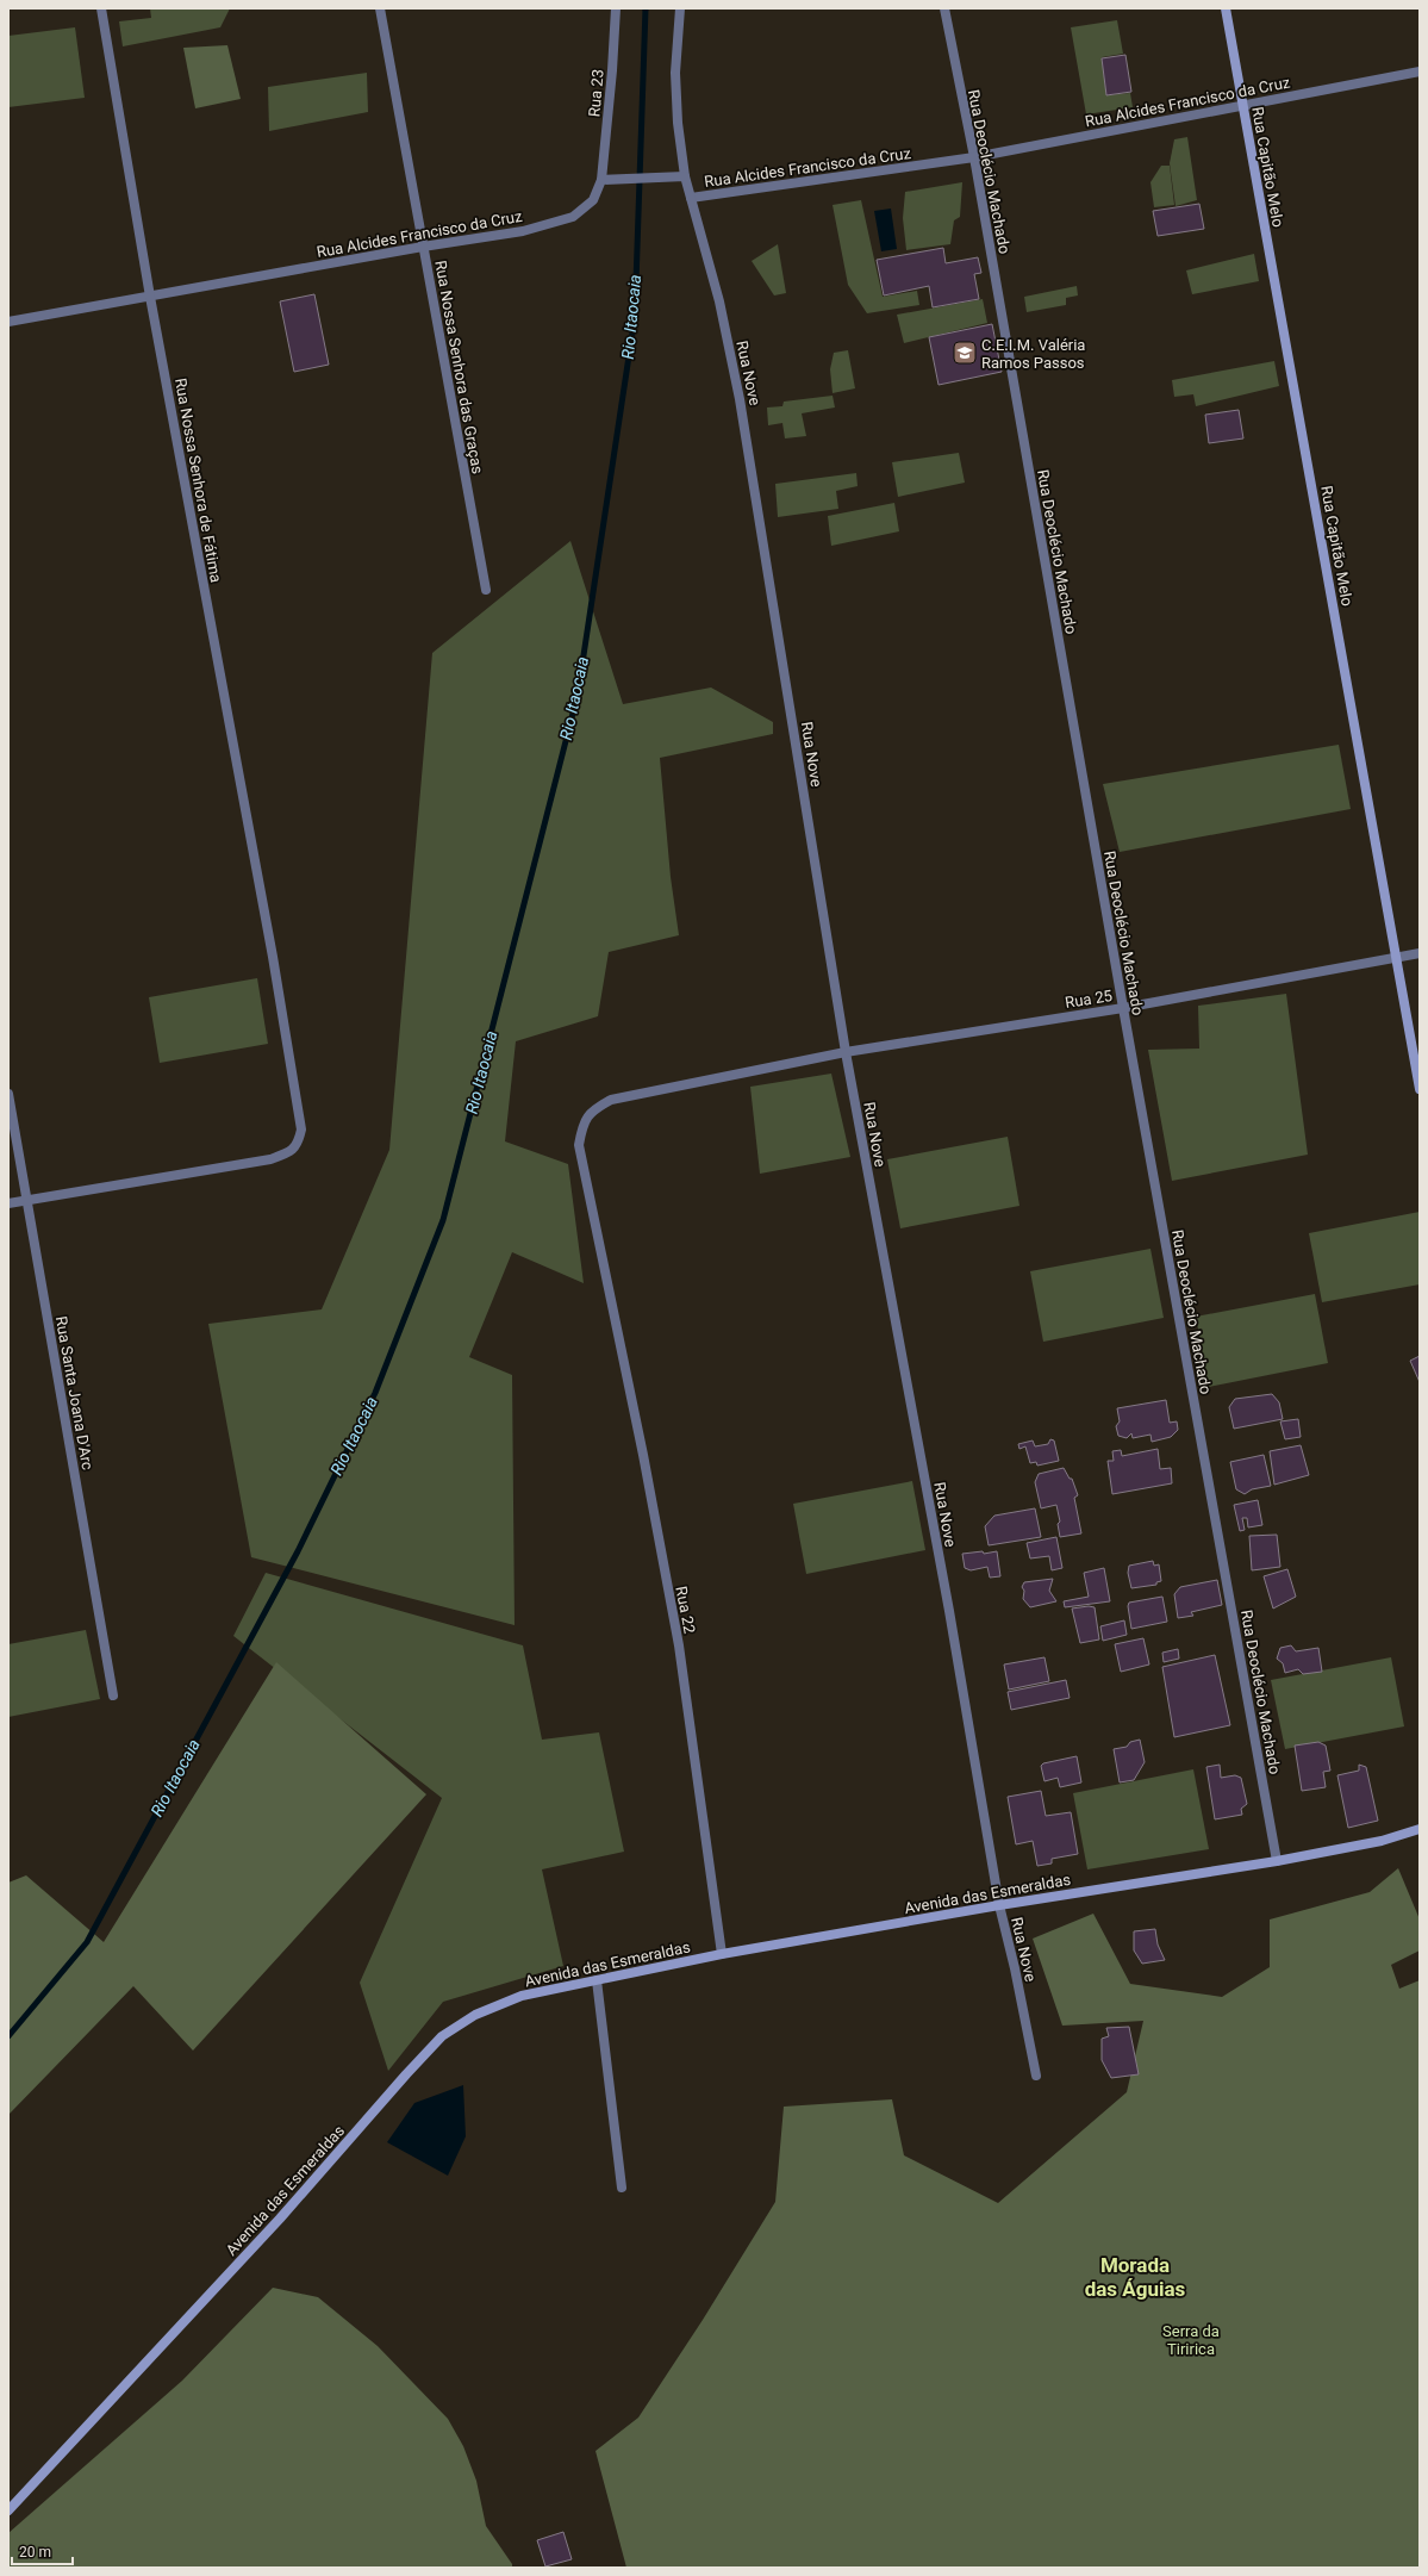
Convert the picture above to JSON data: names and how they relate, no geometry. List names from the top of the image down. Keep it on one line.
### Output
{"streets":{"main road":["Rua Capitão Melo","Avenida das Esmeraldas"],"street":["Rua 23","Rua Alcides Francisco da Cruz","Rua Deoclécio Machado","Rua Nossa Senhora das Graças","Rua Nove","Rua Nossa Senhora de Fátima","Rua 25","Rua Santa Joana D'Arc","Rua 22"]},"crossings":[["Rua 23","Rua Alcides Francisco da Cruz"],["Rua Alcides Francisco da Cruz","Rua Capitão Melo"],["Rua Alcides Francisco da Cruz","Rua Deoclécio Machado"],["Rua Alcides Francisco da Cruz","Rua Nossa Senhora das Graças"],["Rua Alcides Francisco da Cruz","Rua Nove"],["Rua Alcides Francisco da Cruz","Rua Nossa Senhora de Fátima"],["Rua Capitão Melo","Rua 25"],["Rua Deoclécio Machado","Rua 25"],["Rua Deoclécio Machado","Avenida das Esmeraldas"],["Rua Nove","Rua 25"],["Rua Nove","Avenida das Esmeraldas"],["Rua Nossa Senhora de Fátima","Rua Santa Joana D'Arc"],["Rua 25","Rua 22"],["Rua 22","Avenida das Esmeraldas"]],"districts":["Morada das Águias"],"water":["Rio Itaocaia"],"parks":["Serra da Tiririca"],"places":{"school or university":["C.E.I.M. Valéria Ramos Passos"]},"scale_bar":"20 m"}
